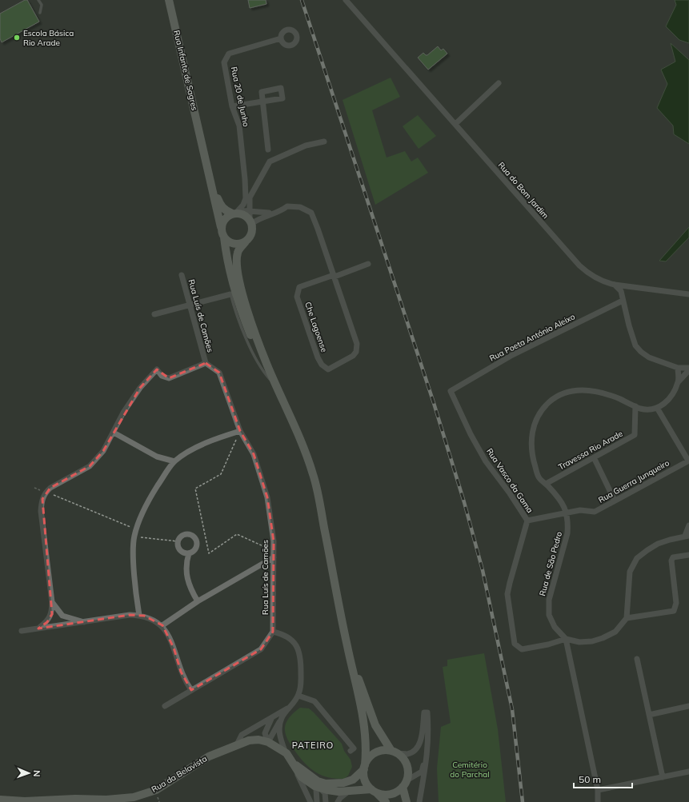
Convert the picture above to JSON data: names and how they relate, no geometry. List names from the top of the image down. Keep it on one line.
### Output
{"streets":{"main road":["Rua Infante de Sagres","Rua da Belavista"],"street":["Rua 20 de Junho","Rua do Bom Jardim","Rua Luís de Camões","Che Lagoense","Rua Poeta António Aleixo","Travessa Rio Arade","Rua Vasco da Gama","Rua Guerra Junqueiro","Rua de São Pedro"]},"crossings":[["Rua Poeta António Aleixo","Rua Vasco da Gama"],["Travessa Rio Arade","Rua de São Pedro"],["Rua Vasco da Gama","Rua Guerra Junqueiro"],["Rua Vasco da Gama","Rua de São Pedro"],["Rua Guerra Junqueiro","Rua de São Pedro"]],"districts":["PATEIRO"],"parks":["Cemitério do Parchal"],"places":["Escola Básica Rio Arade"],"scale_bar":"50 m","north":"right"}
